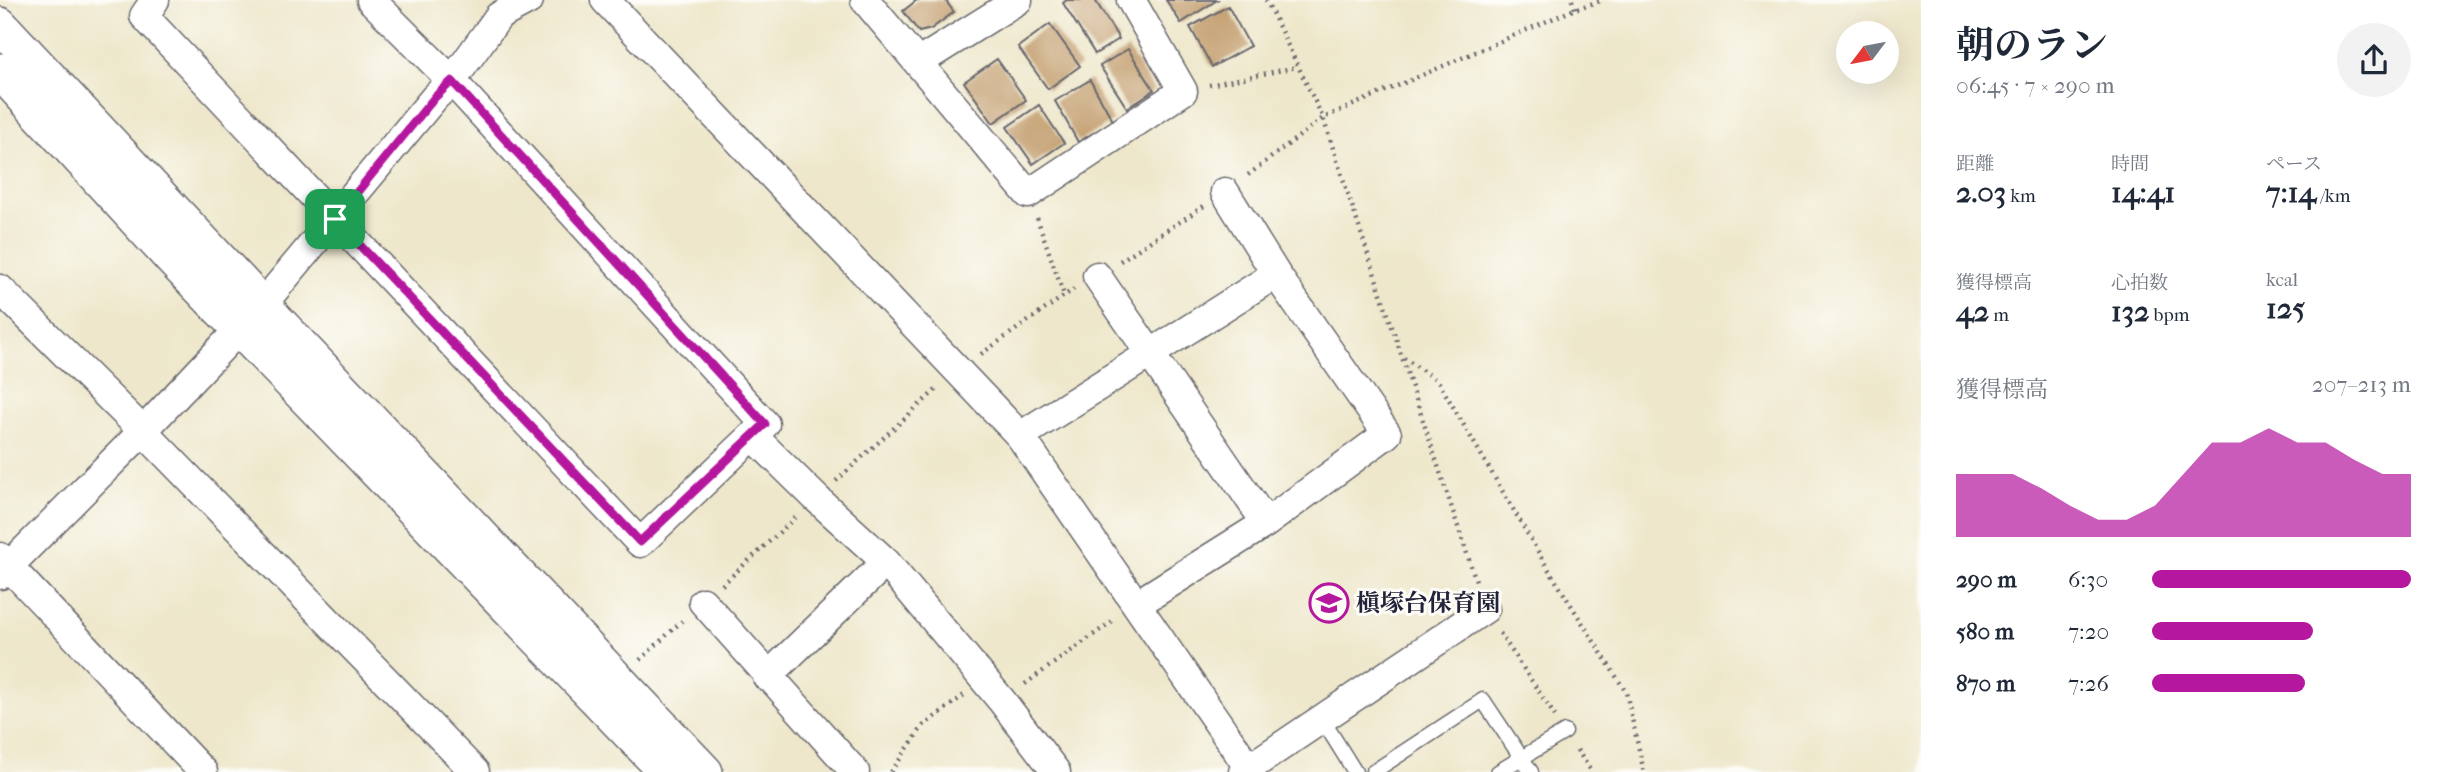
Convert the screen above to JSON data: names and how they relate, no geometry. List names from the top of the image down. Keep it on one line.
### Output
{"places":{"school or university":["槇塚台保育園"]},"north":"bottom left","page":{"heading":["朝のラン","06:45 · 7 × 290 m"],"stats":[["距離","2.03 km"],["時間","14:41"],["ペース","7:14 /km"],["獲得標高","42 m"],["心拍数","132 bpm"],["kcal","125"]],"chart":["獲得標高","207–213 m"],"list":[{"name":"290 m","note":"6:30"},{"name":"580 m","note":"7:20"},{"name":"870 m","note":"7:26"}]}}
